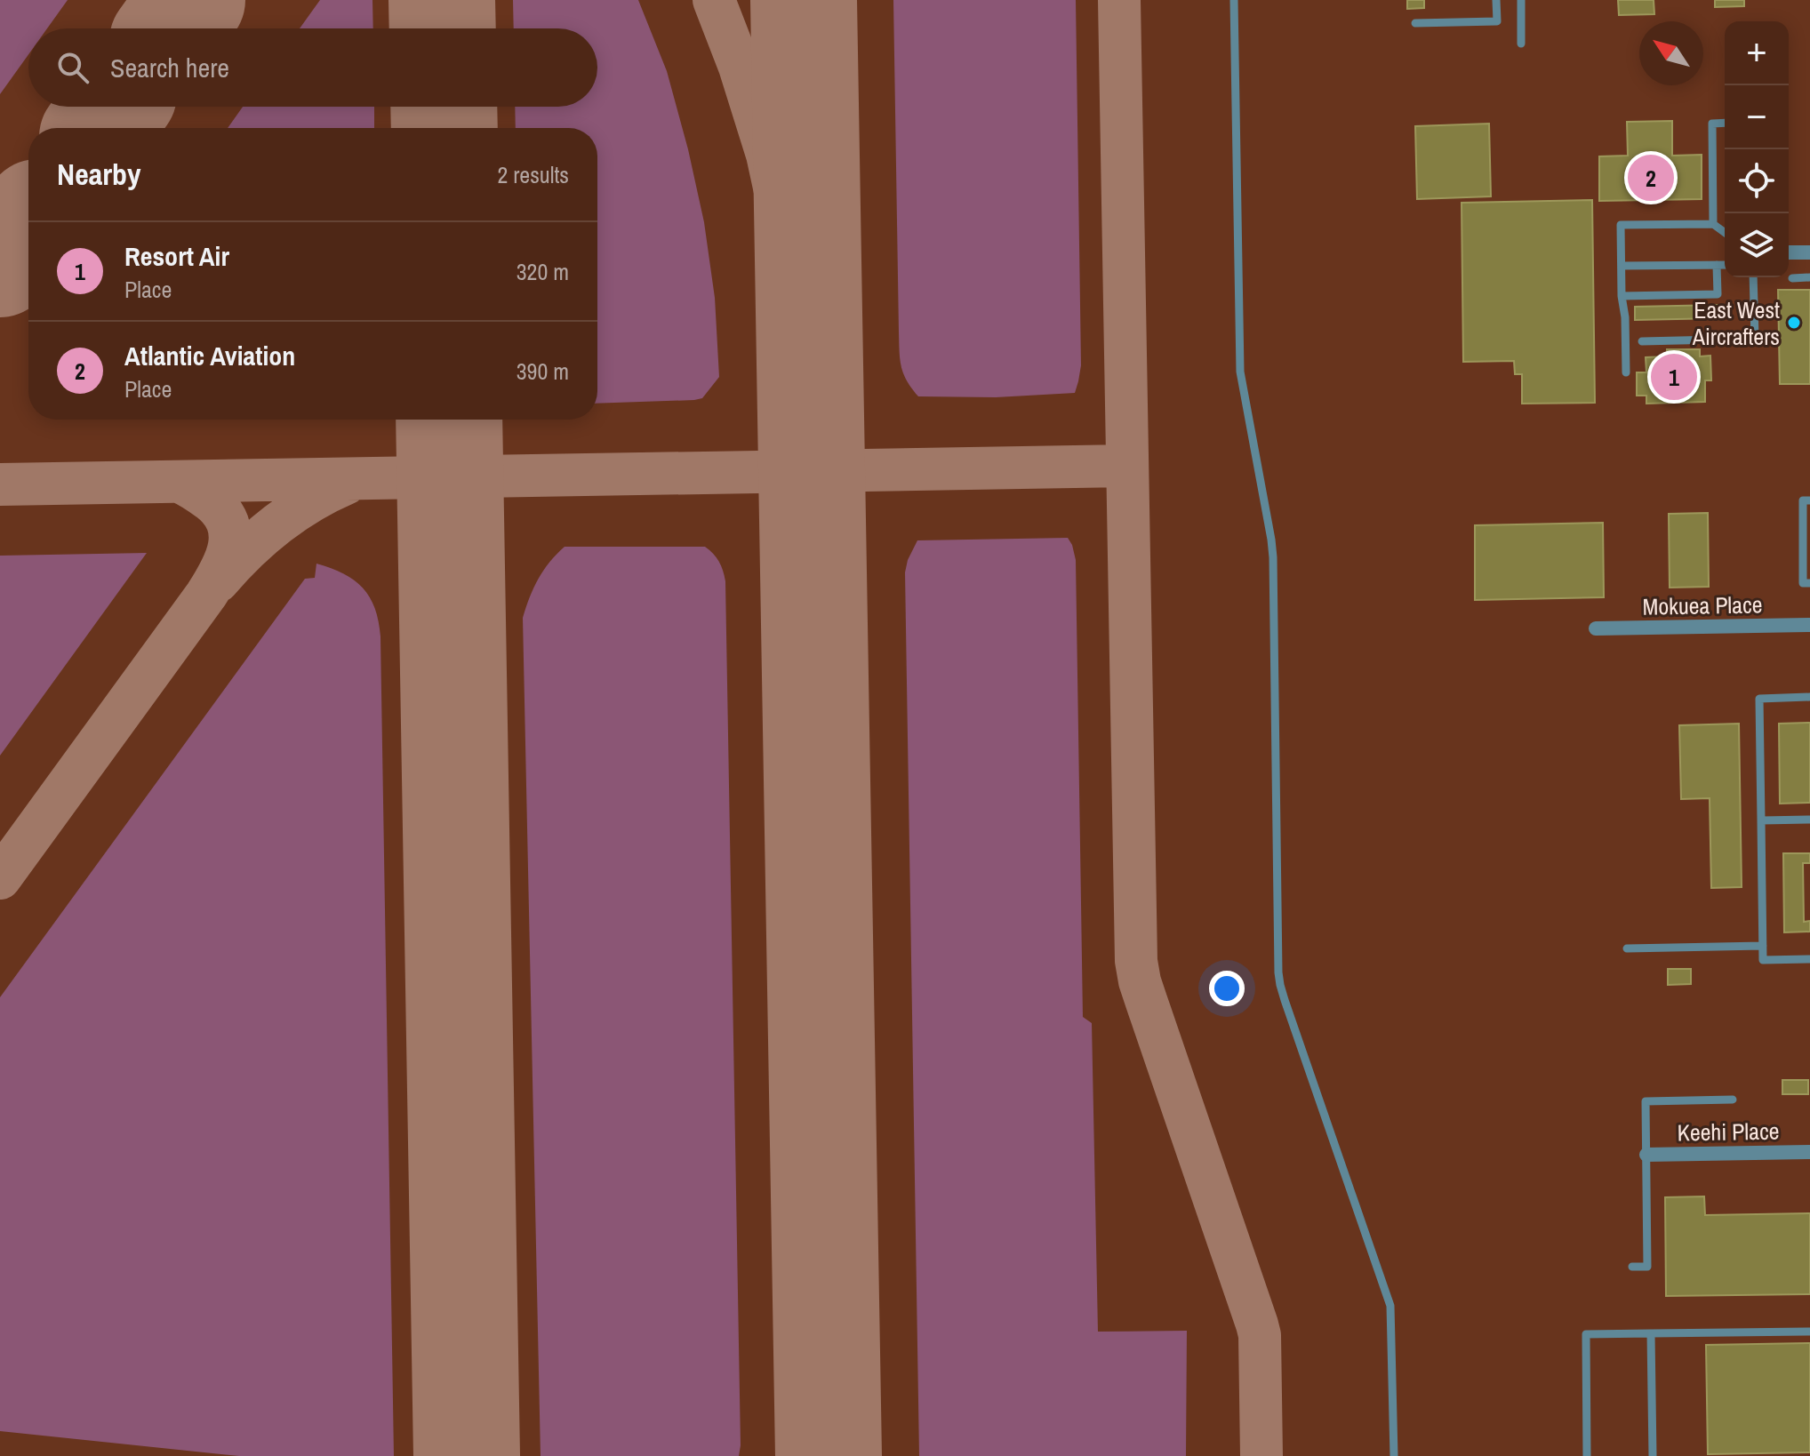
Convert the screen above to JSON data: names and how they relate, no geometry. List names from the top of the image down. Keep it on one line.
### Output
{"streets":{"street":["Mokuea Place","Keehi Place"]},"places":["East West Aircrafters"],"north":"top left","page":{"map_buttons":["+","−"],"search":"Search here","heading":["Nearby","2 results"],"pins":["2","1"],"list":[{"mark":"1","name":"Resort Air","note":"Place","value":"320 m"},{"mark":"2","name":"Atlantic Aviation","note":"Place","value":"390 m"}]}}
